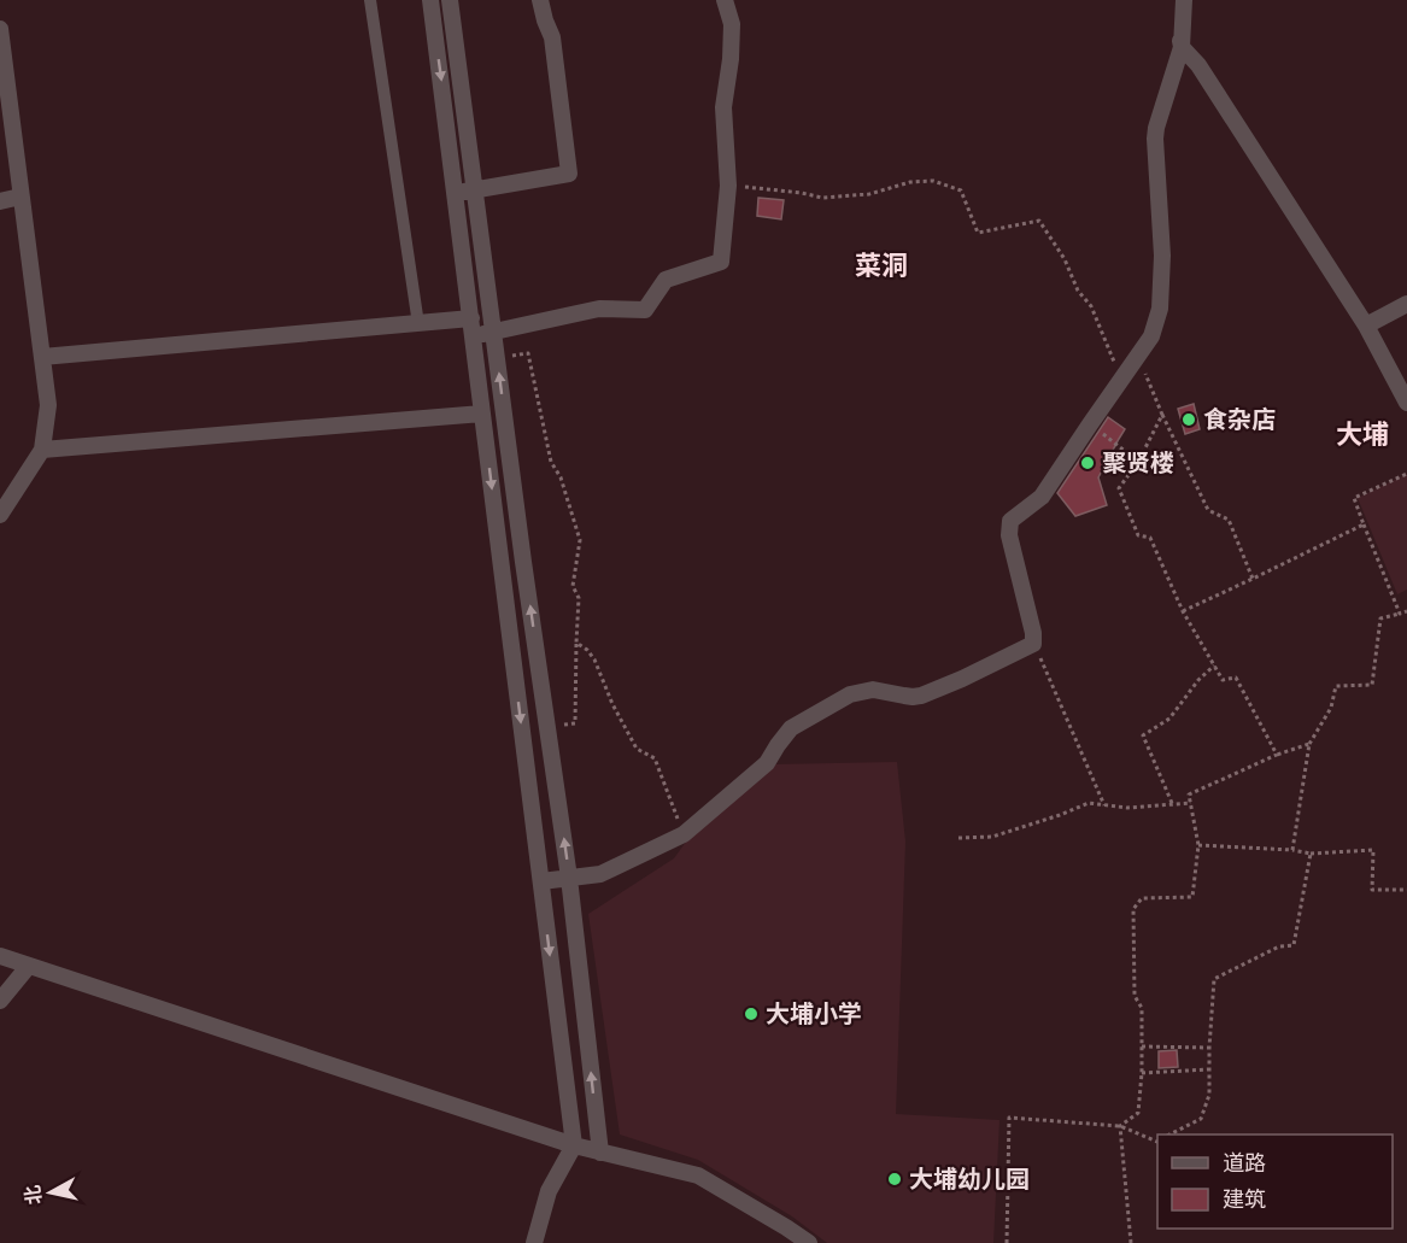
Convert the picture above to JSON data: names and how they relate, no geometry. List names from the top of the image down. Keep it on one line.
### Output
{"districts":["菜洞","大埔"],"places":["食杂店","聚贤楼","大埔小学","大埔幼儿园"],"legend":["道路","建筑"],"north":"left"}
